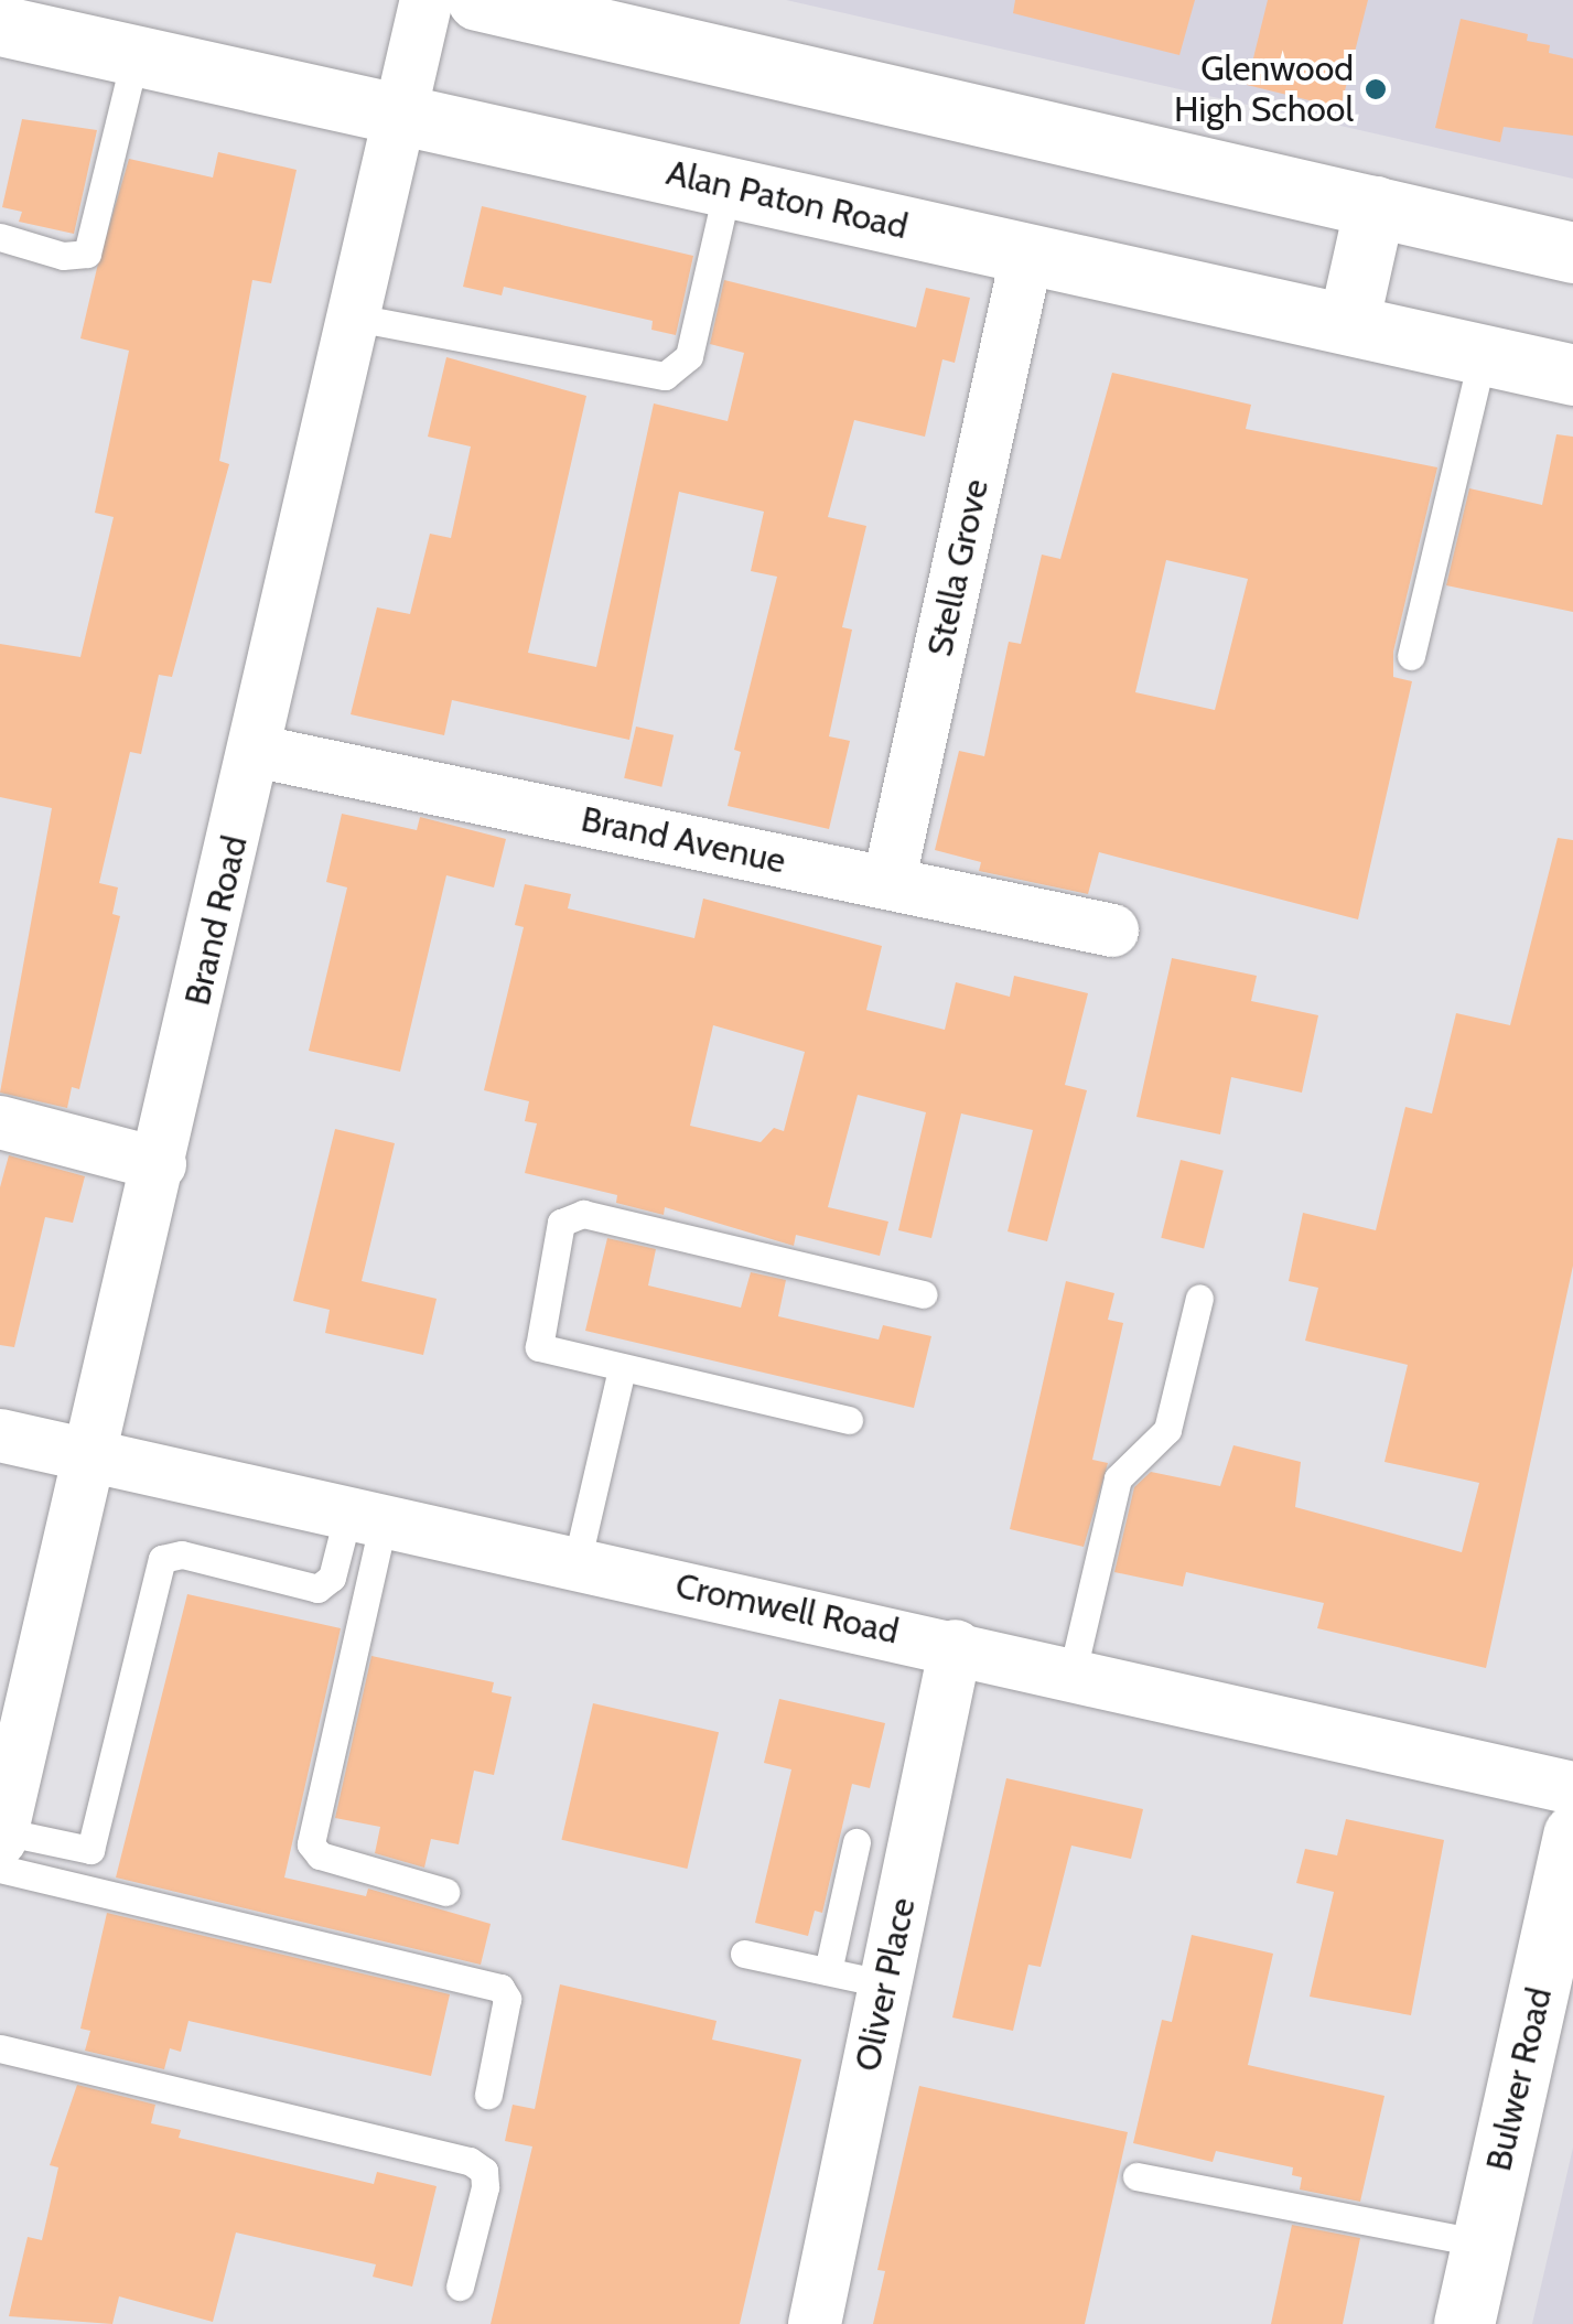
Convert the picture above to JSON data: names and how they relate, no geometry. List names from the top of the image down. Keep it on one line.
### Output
{"streets":{"street":["Alan Paton Road","Stella Grove","Brand Avenue","Brand Road","Cromwell Road","Oliver Place","Bulwer Road"]},"crossings":[["Alan Paton Road","Stella Grove"],["Alan Paton Road","Brand Road"],["Stella Grove","Brand Avenue"],["Brand Avenue","Brand Road"],["Brand Road","Cromwell Road"],["Cromwell Road","Oliver Place"]],"places":["Glenwood High School"]}
